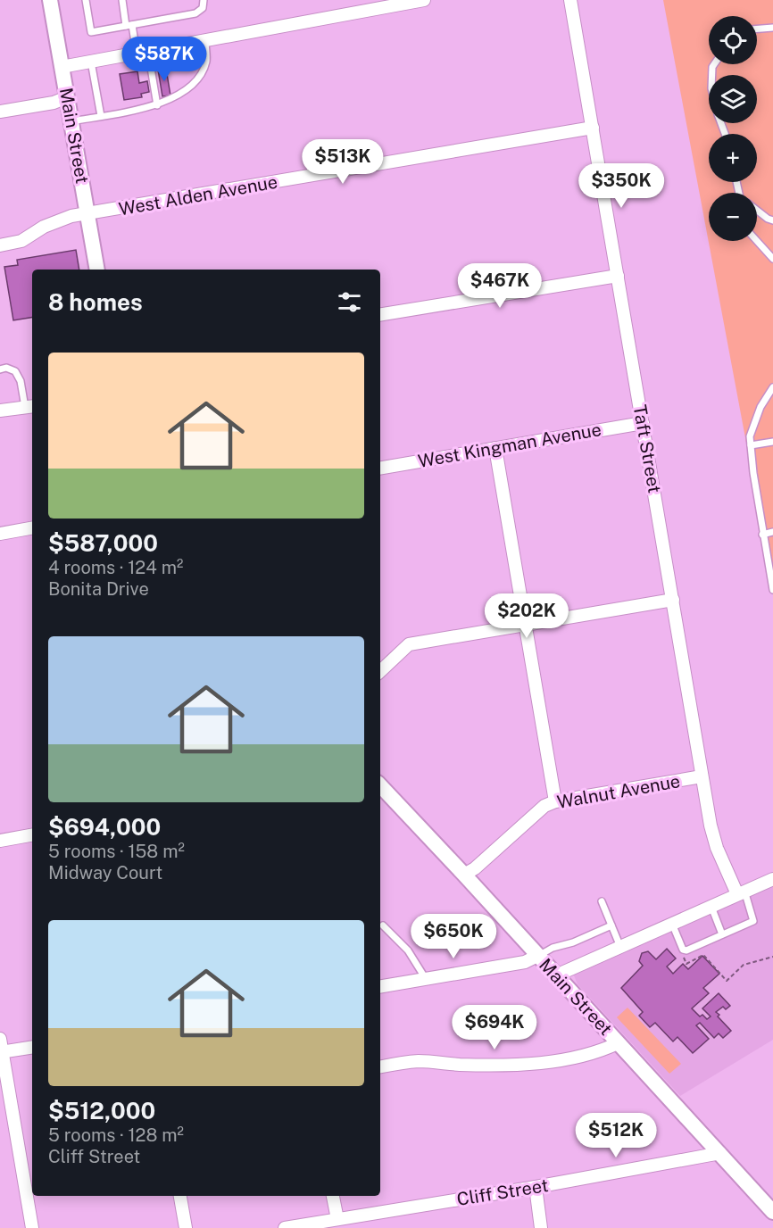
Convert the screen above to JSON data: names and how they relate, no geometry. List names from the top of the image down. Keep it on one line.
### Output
{"streets":{"street":["Main Street","West Alden Avenue","West Kingman Avenue","Taft Street","Walnut Avenue","Cliff Street"]},"crossings":[["Main Street","West Alden Avenue"],["Main Street","Walnut Avenue"],["Main Street","Cliff Street"],["West Alden Avenue","Taft Street"],["West Kingman Avenue","Taft Street"],["Taft Street","Walnut Avenue"]],"page":{"map_buttons":["+","−"],"price":["$587K","$513K","$350K","$467K","$202K","$650K","$694K","$512K"],"heading":"8 homes","list":[{"name":"$587,000","note":"4 rooms · 124 m² · Bonita Drive"},{"name":"$694,000","note":"5 rooms · 158 m² · Midway Court"},{"name":"$512,000","note":"5 rooms · 128 m² · Cliff Street"}]}}
